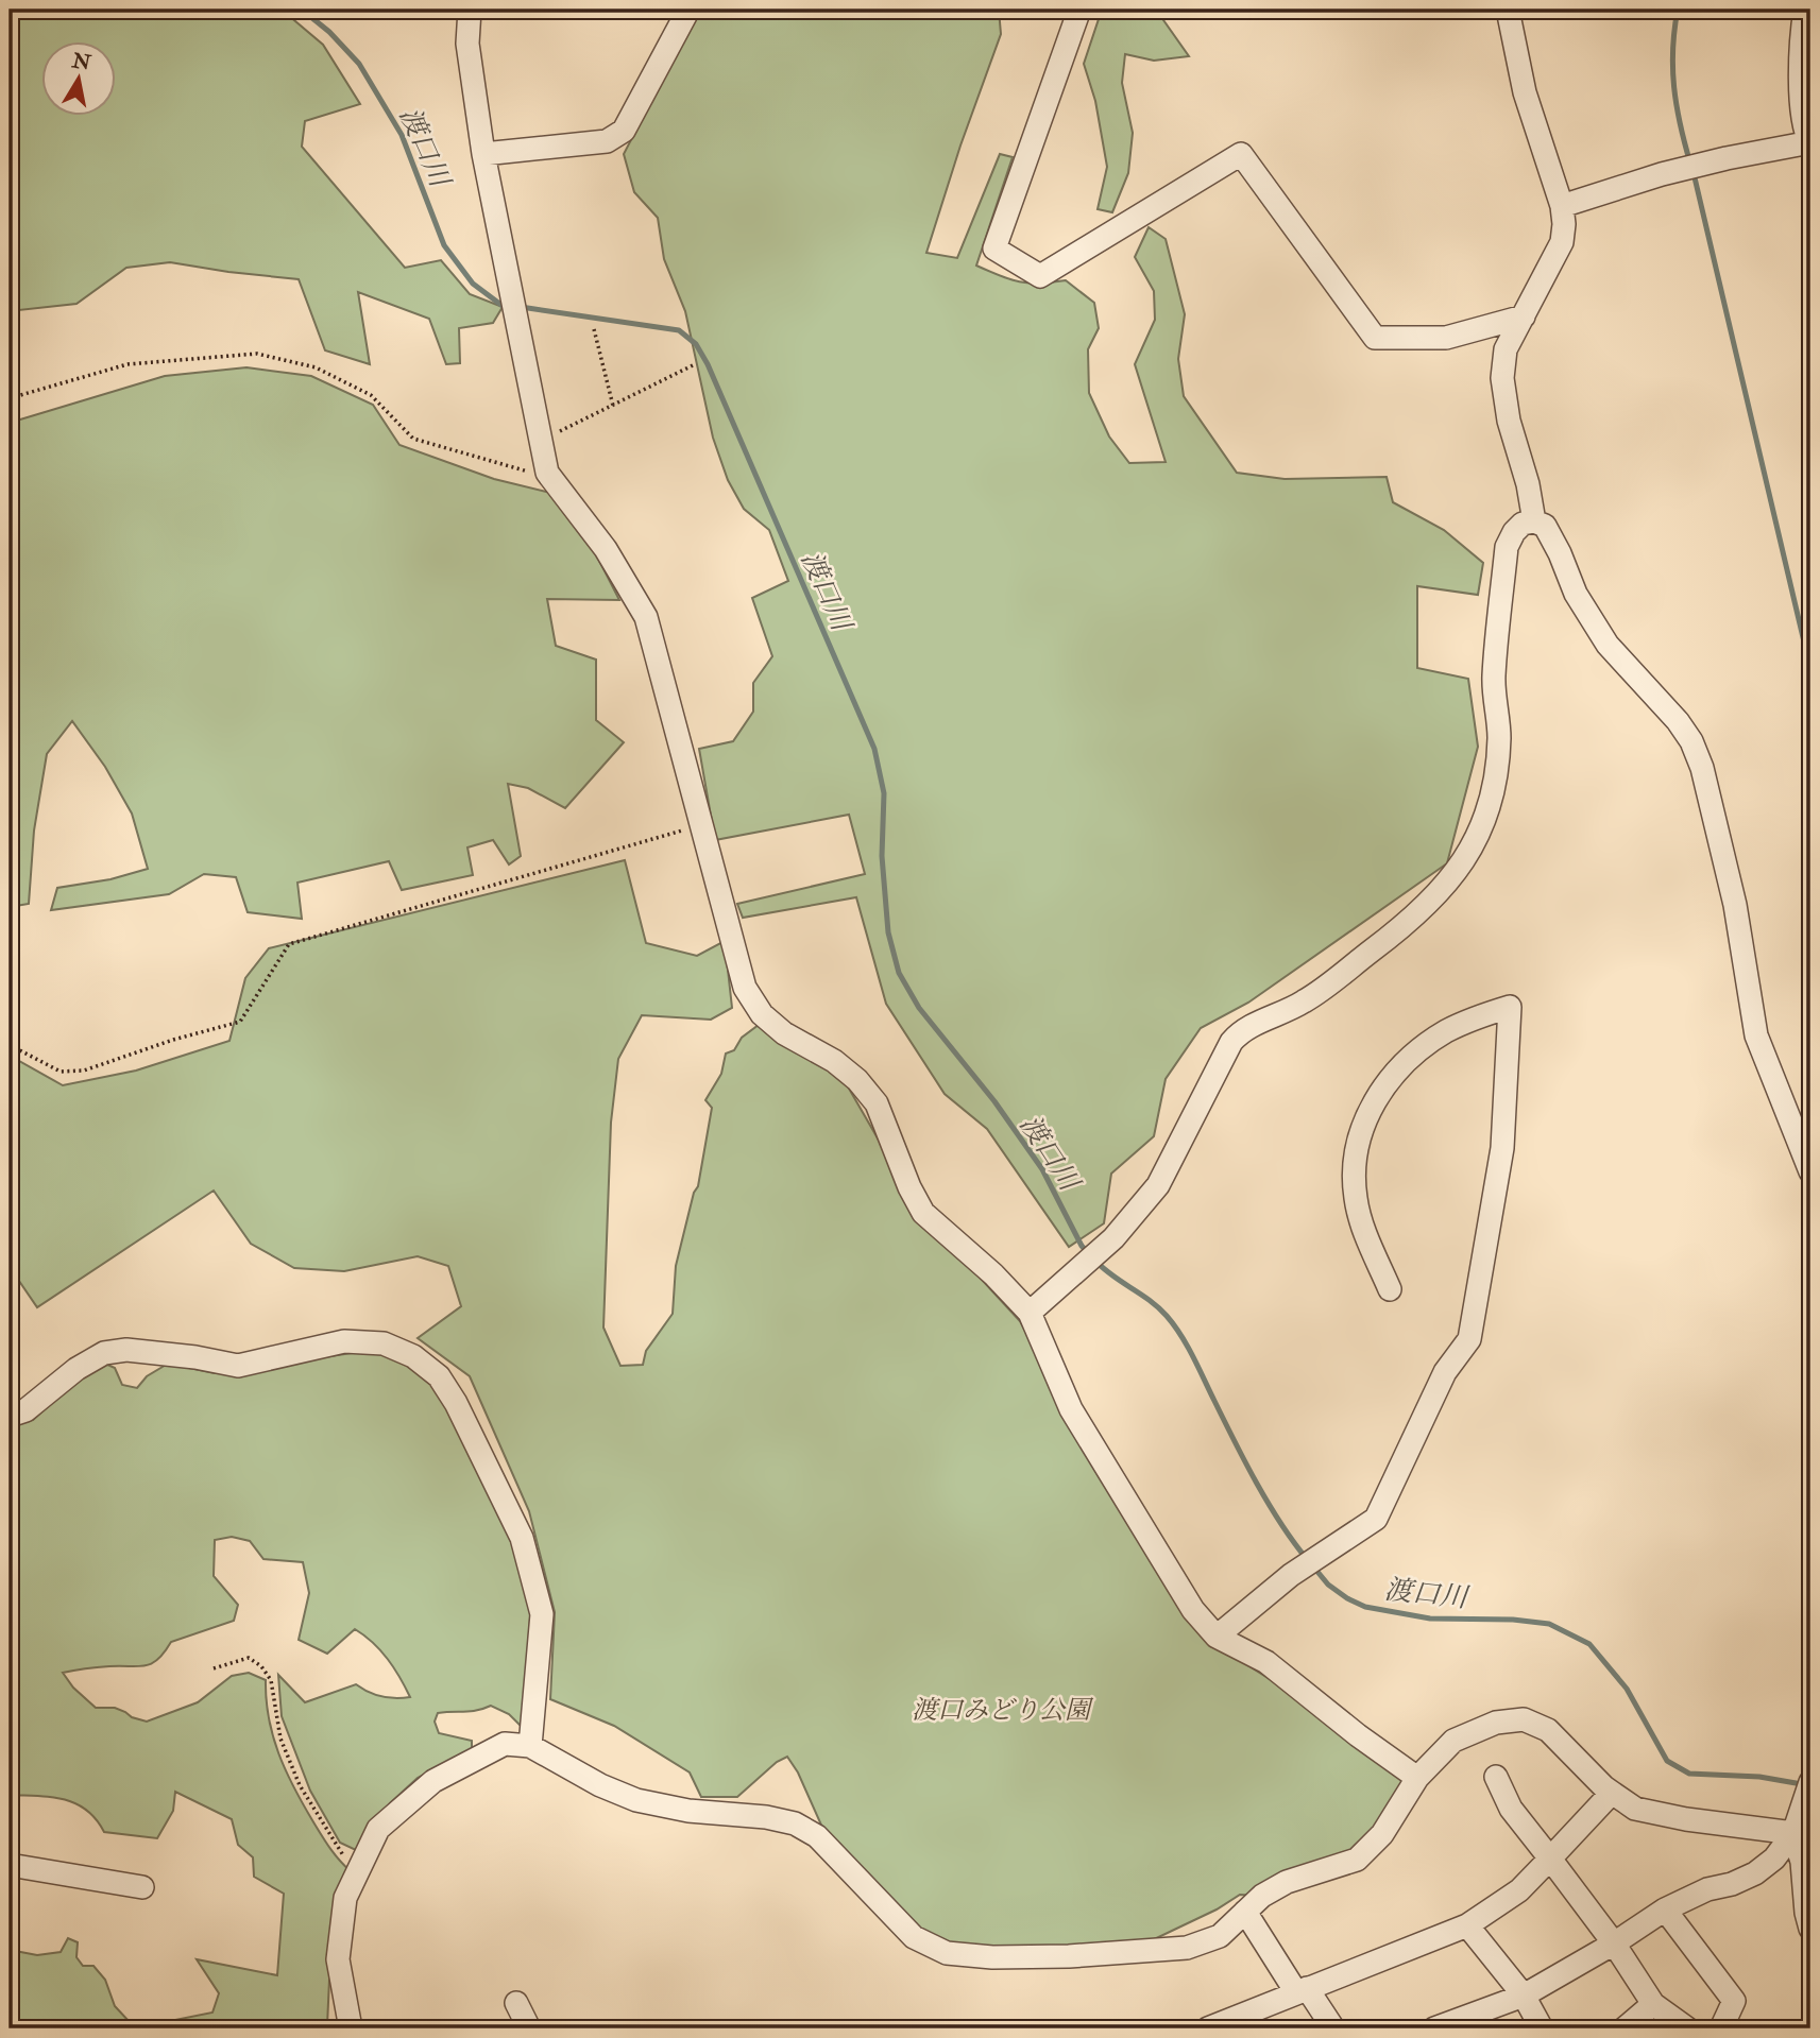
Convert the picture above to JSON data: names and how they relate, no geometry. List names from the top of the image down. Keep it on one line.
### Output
{"water":["渡口川"],"parks":["渡口みどり公園"],"north":"top"}
